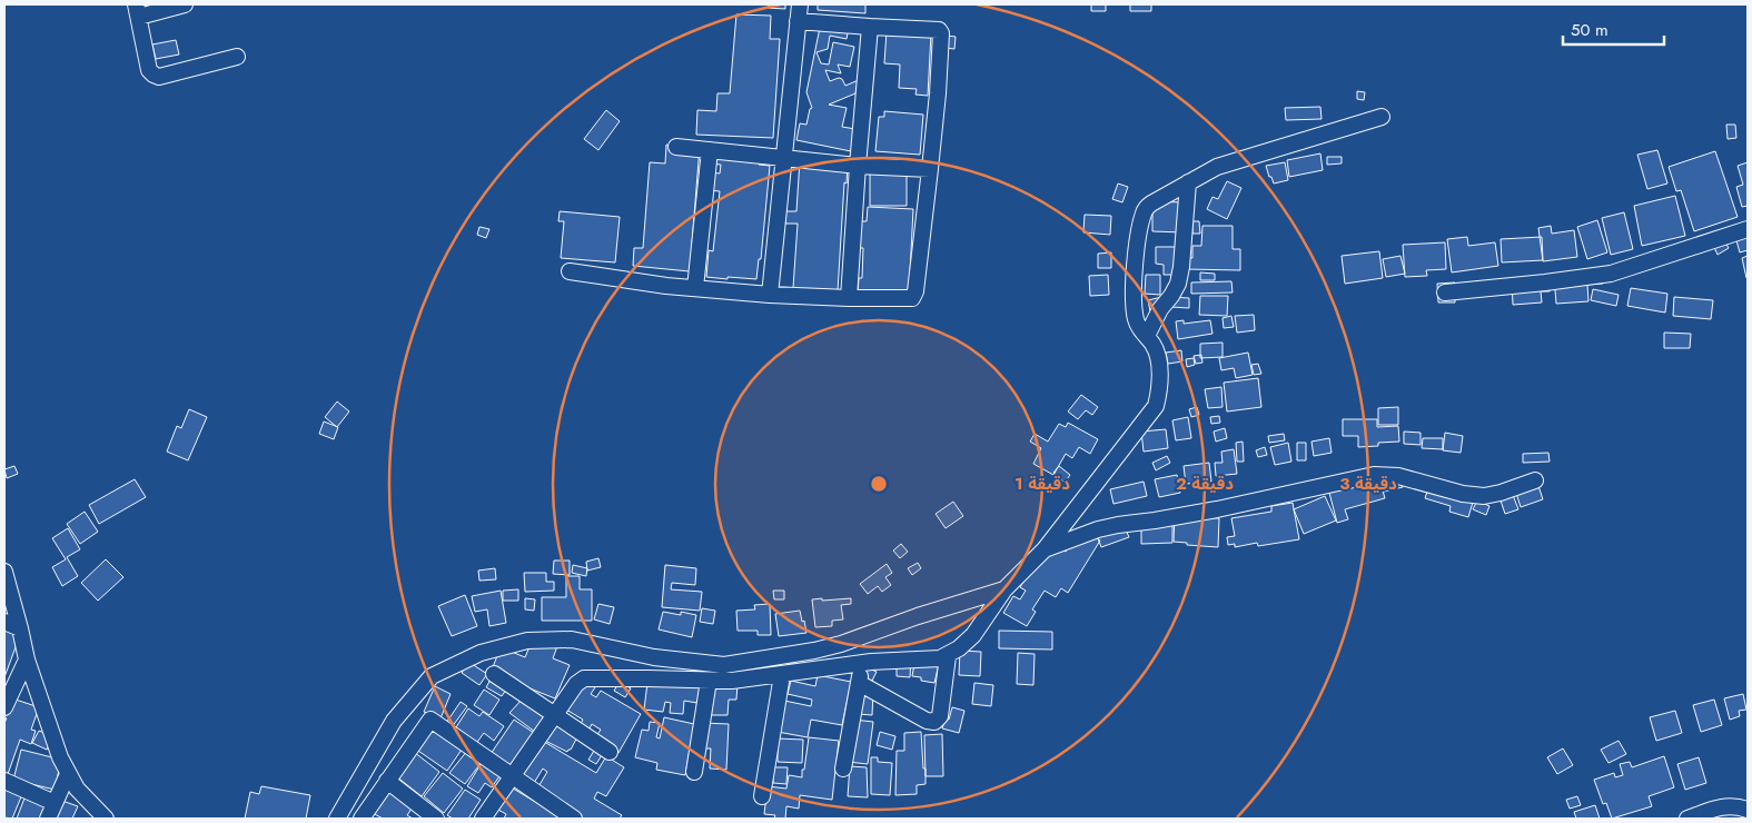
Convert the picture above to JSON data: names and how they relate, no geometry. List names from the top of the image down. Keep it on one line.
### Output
{"scale_bar":"50 m","rings":["1 دقيقة","2 دقيقة","3 دقيقة"]}
